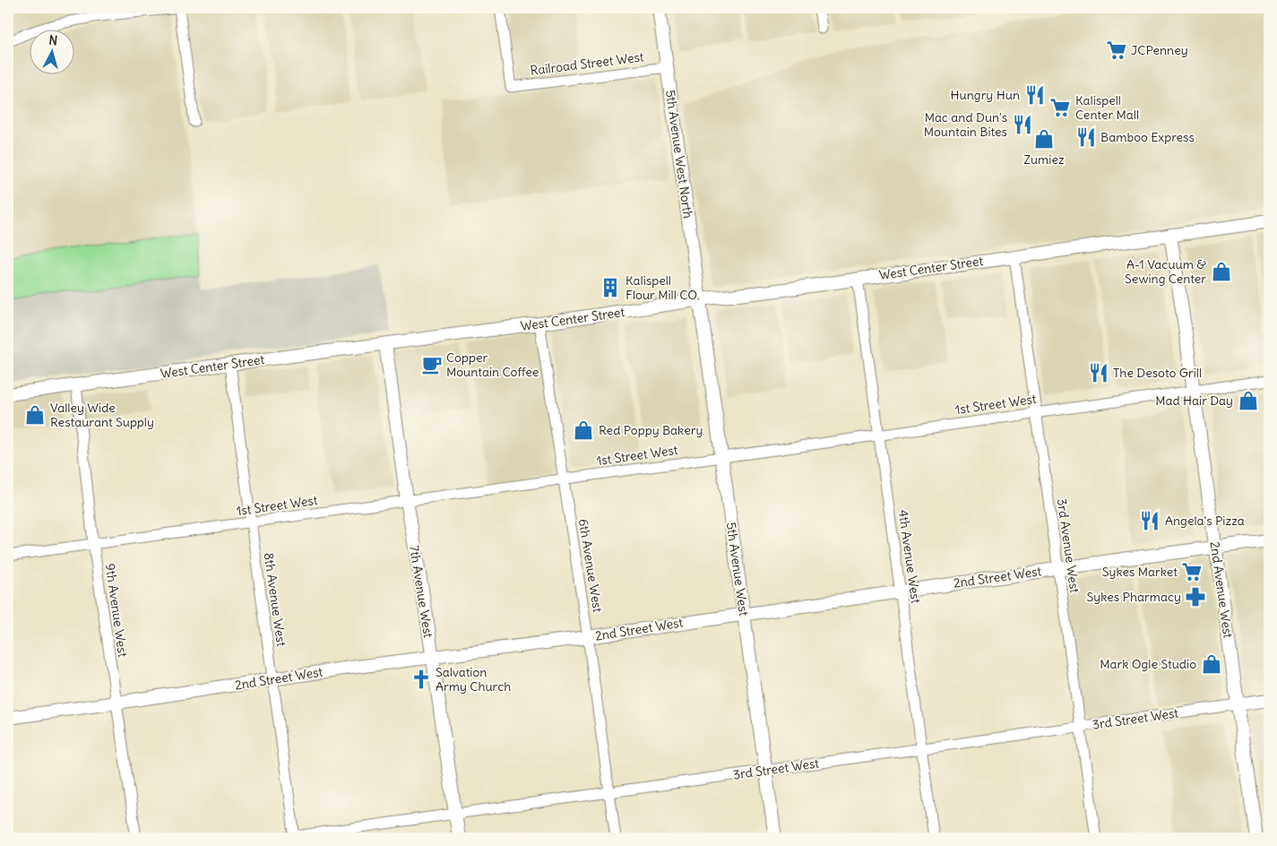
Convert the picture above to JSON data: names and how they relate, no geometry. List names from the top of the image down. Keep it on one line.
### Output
{"streets":{"street":["Railroad Street West","5th Avenue West North","West Center Street","1st Street West","3rd Avenue West","4th Avenue West","6th Avenue West","5th Avenue West","2nd Street West","2nd Avenue West","7th Avenue West","8th Avenue West","9th Avenue West","3rd Street West"]},"crossings":[["Railroad Street West","5th Avenue West North"],["5th Avenue West North","West Center Street"],["5th Avenue West North","5th Avenue West"],["West Center Street","3rd Avenue West"],["West Center Street","4th Avenue West"],["West Center Street","6th Avenue West"],["West Center Street","5th Avenue West"],["West Center Street","2nd Avenue West"],["West Center Street","7th Avenue West"],["West Center Street","8th Avenue West"],["West Center Street","9th Avenue West"],["1st Street West","3rd Avenue West"],["1st Street West","4th Avenue West"],["1st Street West","6th Avenue West"],["1st Street West","5th Avenue West"],["1st Street West","2nd Avenue West"],["1st Street West","7th Avenue West"],["1st Street West","8th Avenue West"],["1st Street West","9th Avenue West"],["3rd Avenue West","2nd Street West"],["3rd Avenue West","3rd Street West"],["4th Avenue West","2nd Street West"],["4th Avenue West","3rd Street West"],["6th Avenue West","2nd Street West"],["6th Avenue West","3rd Street West"],["5th Avenue West","2nd Street West"],["5th Avenue West","3rd Street West"],["2nd Street West","2nd Avenue West"],["2nd Street West","7th Avenue West"],["2nd Street West","8th Avenue West"],["2nd Street West","9th Avenue West"],["2nd Avenue West","3rd Street West"],["7th Avenue West","3rd Street West"],["8th Avenue West","3rd Street West"]],"places":{"supermarket":["JCPenney","Kalispell Center Mall","Sykes Market"],"restaurant":["Hungry Hun","Mac and Dun's Mountain Bites","Bamboo Express","The Desoto Grill","Angela's Pizza"],"shop":["Zumiez","A-1 Vacuum & Sewing Center","Mad Hair Day","Valley Wide Restaurant Supply","Red Poppy Bakery","Mark Ogle Studio"],"building":["Kalispell Flour Mill CO."],"cafe":["Copper Mountain Coffee"],"pharmacy":["Sykes Pharmacy"],"church":["Salvation Army Church"]},"north":"top"}
